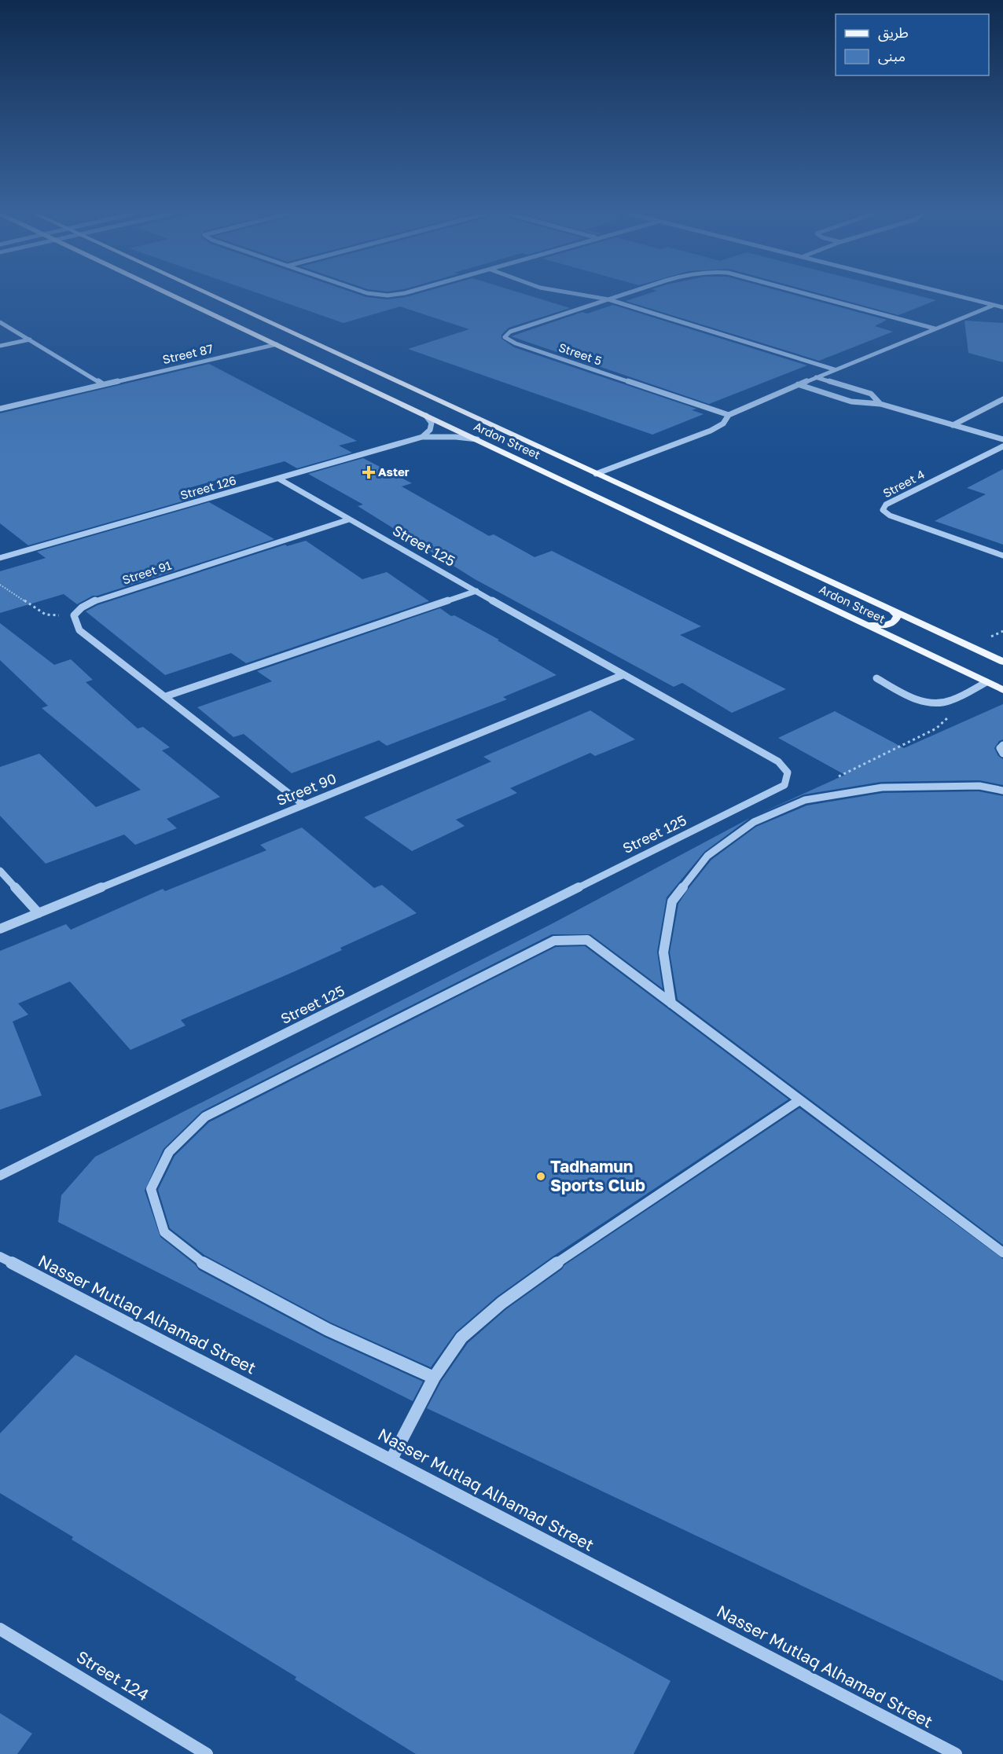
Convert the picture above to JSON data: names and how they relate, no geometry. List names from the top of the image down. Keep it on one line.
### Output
{"streets":{"main road":["Ardon Street"],"street":["Street 87","Street 5","Street 4","Street 126","Street 125","Street 91","Street 90","Nasser Mutlaq Alhamad Street","Street 124"]},"crossings":[["Street 87","Ardon Street"],["Ardon Street","Street 126"],["Street 126","Street 125"],["Street 125","Street 91"],["Street 125","Street 90"]],"places":{"health":["Aster"],"other":["Tadhamun Sports Club"]},"legend":["طريق","مبنى"]}
